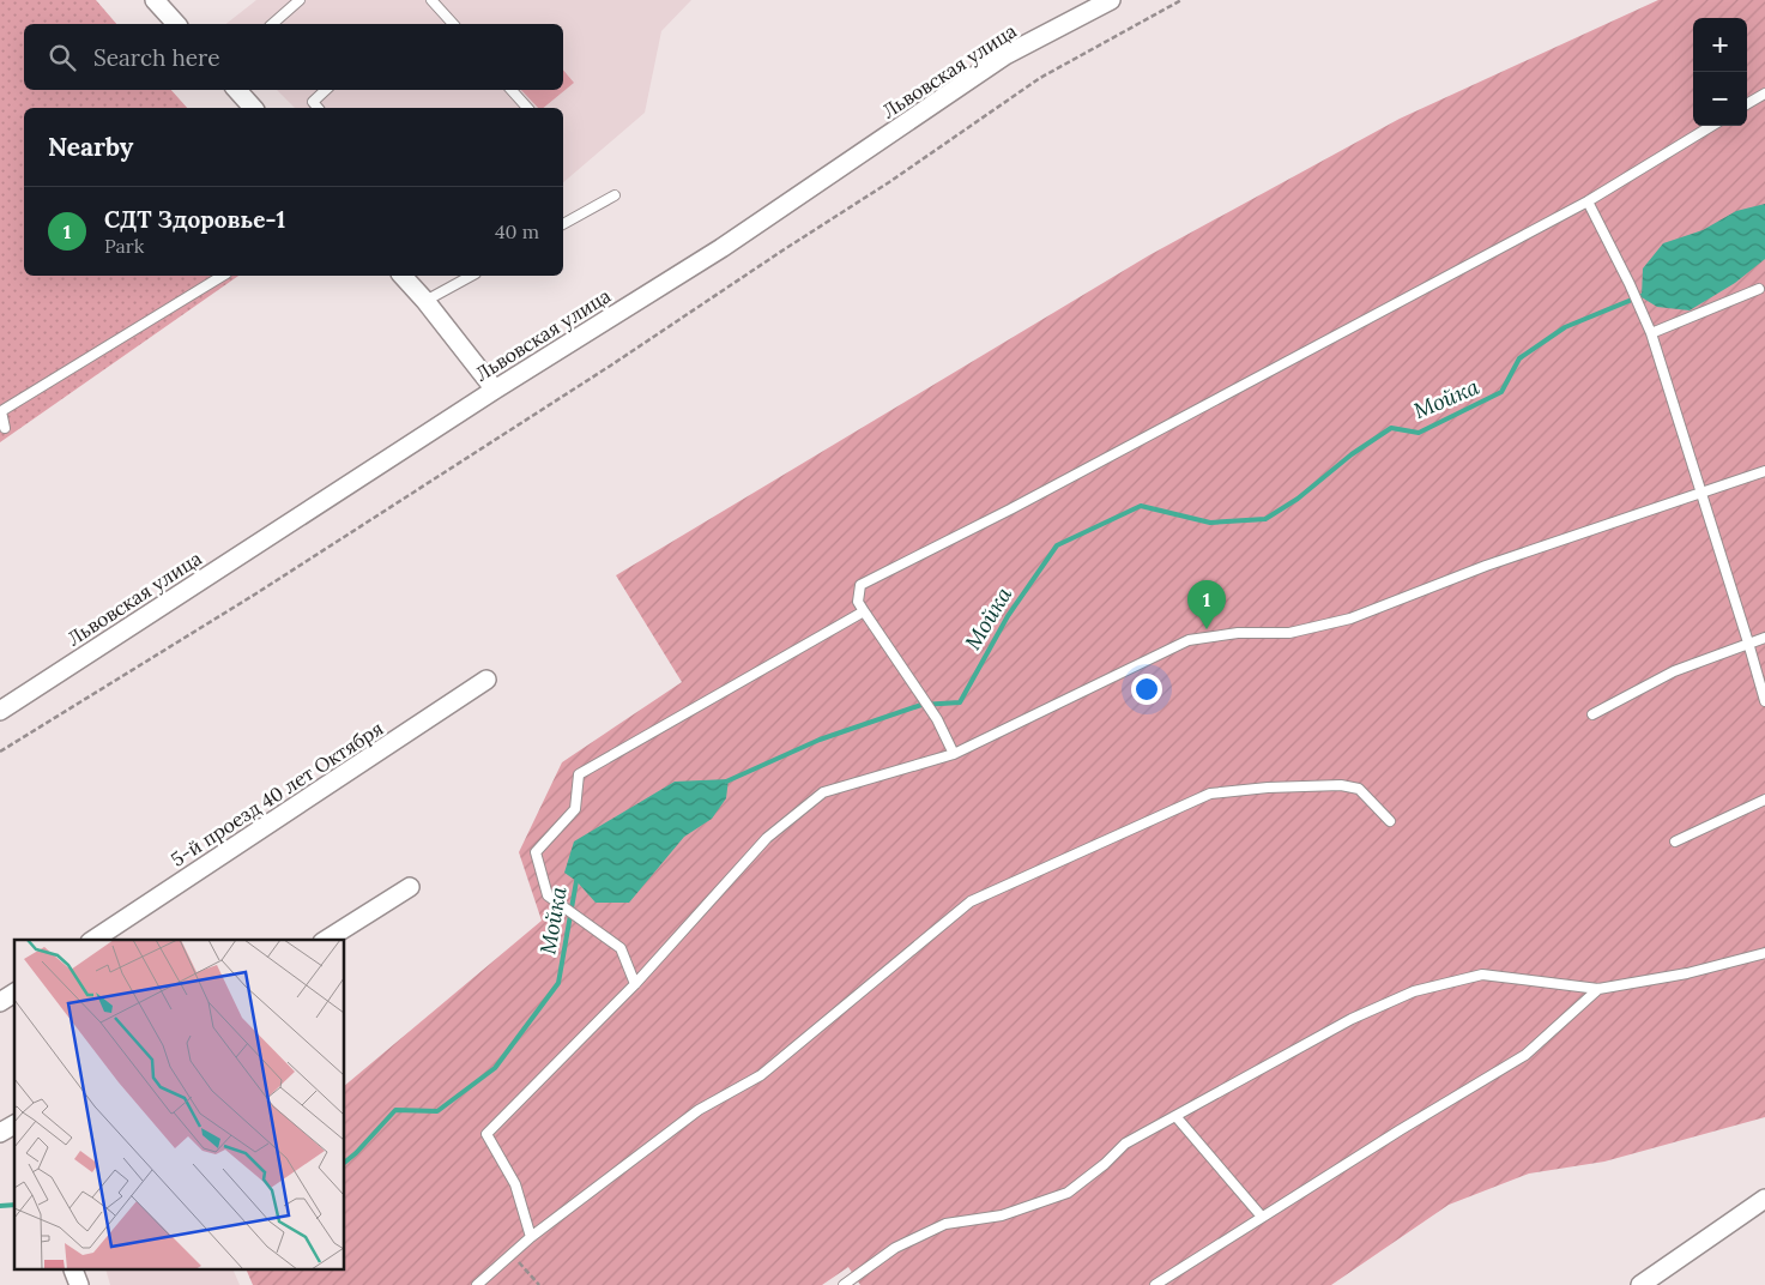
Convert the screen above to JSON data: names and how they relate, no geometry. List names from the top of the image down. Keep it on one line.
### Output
{"streets":{"street":["Львовская улица","5-й проезд 40 лет Октября"]},"water":["Мойка"],"page":{"map_buttons":["+","−"],"search":"Search here","heading":"Nearby","list":[{"mark":"1","name":"СДТ Здоровье-1","note":"Park","value":"40 m"}],"pins":"1"}}
